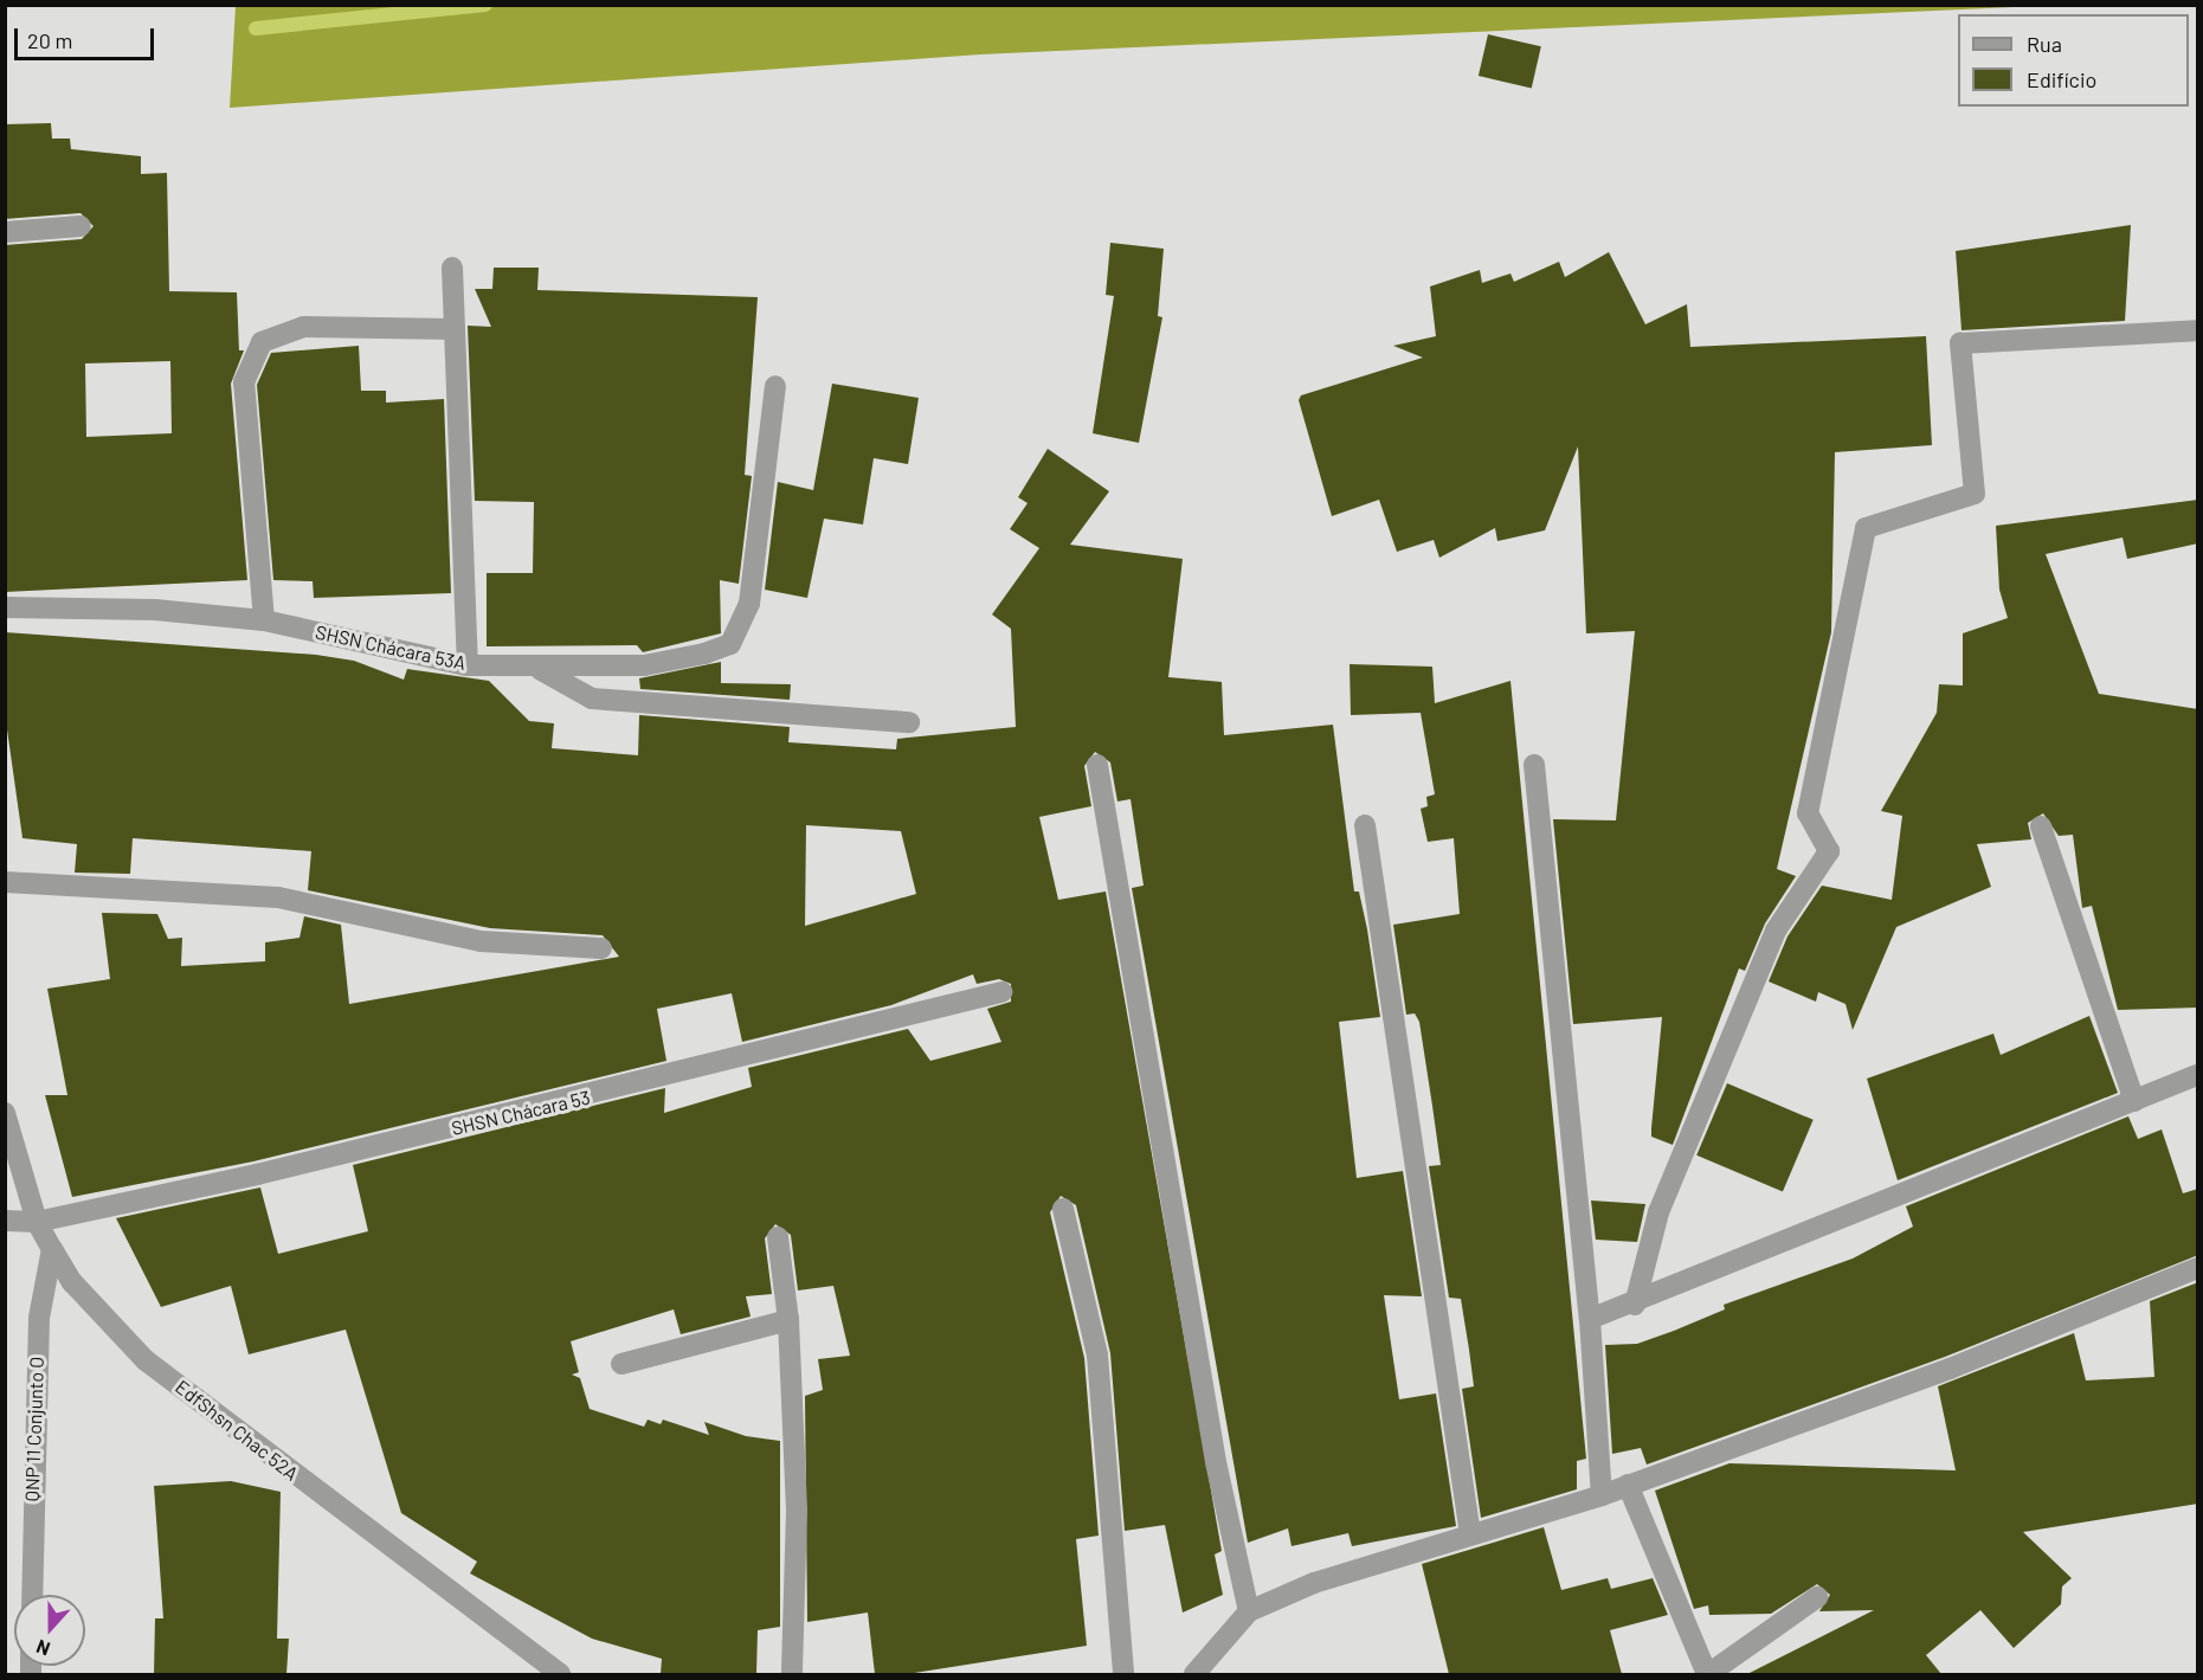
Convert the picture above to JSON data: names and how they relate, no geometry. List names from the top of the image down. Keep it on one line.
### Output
{"streets":{"street":["SHSN Chácara 53A","SHSN Chácara 53","QNP 11 Conjunto O","EdfShsn Chac 52A"]},"crossings":[["SHSN Chácara 53","EdfShsn Chac 52A"],["QNP 11 Conjunto O","EdfShsn Chac 52A"]],"legend":["Rua","Edifício"],"scale_bar":"20 m","north":"bottom"}
